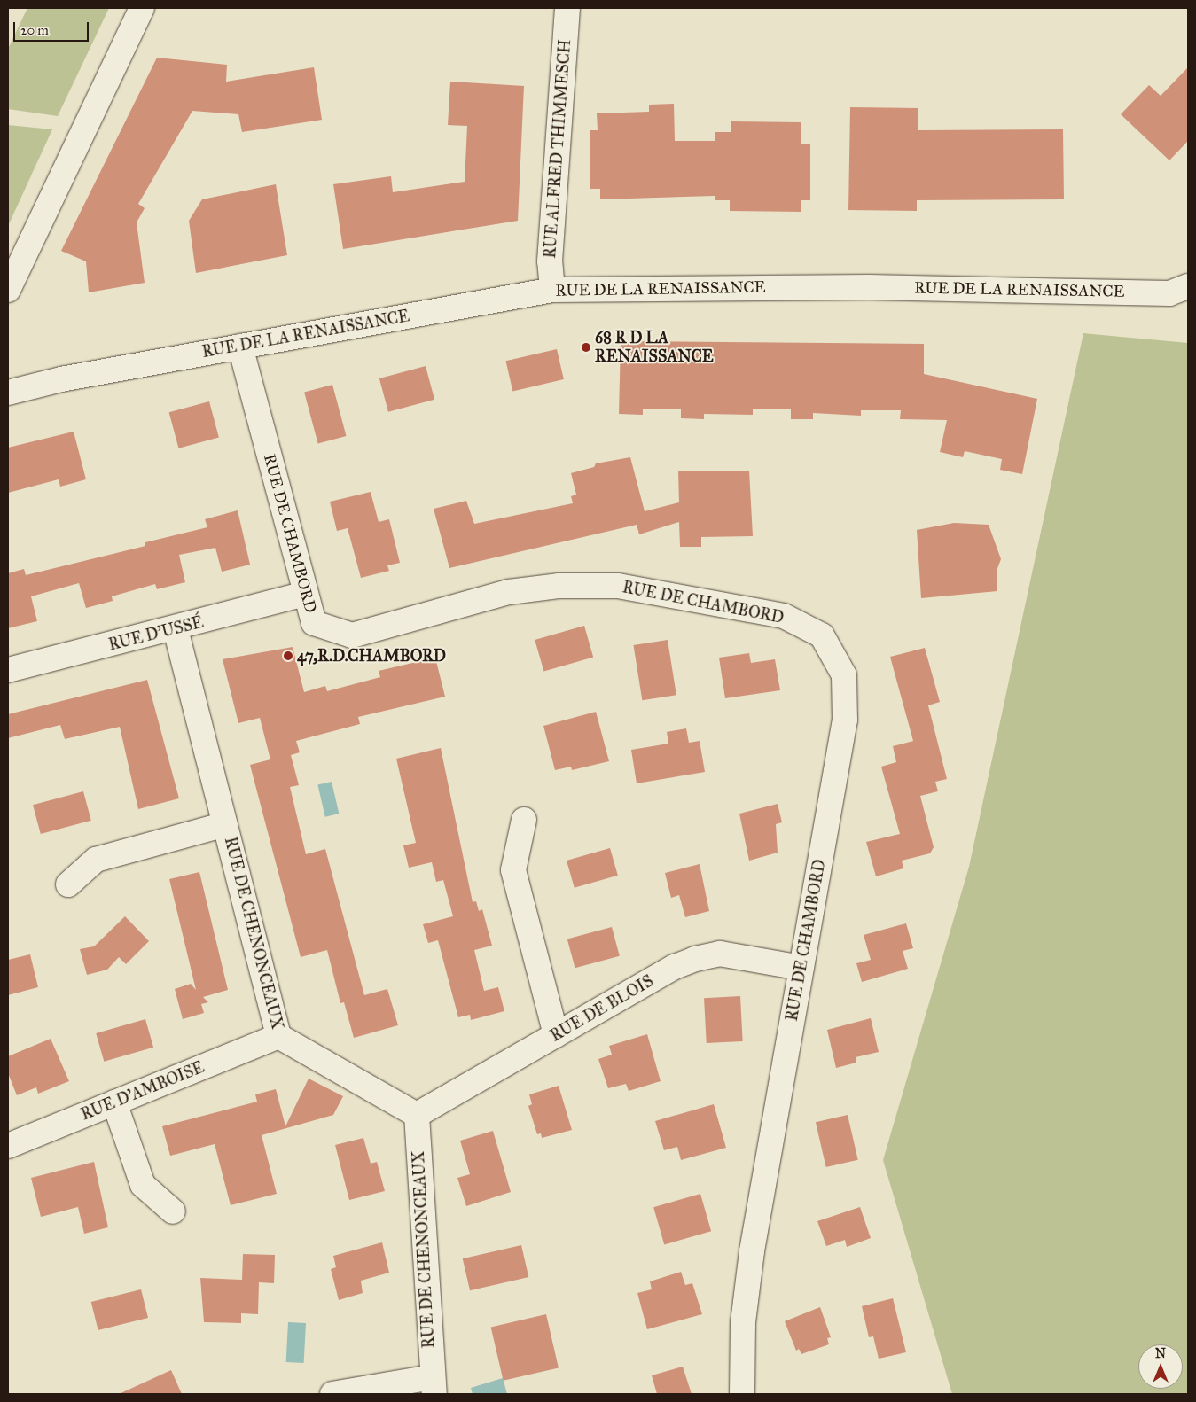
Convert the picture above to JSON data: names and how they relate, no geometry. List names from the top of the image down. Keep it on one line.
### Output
{"streets":{"street":["RUE ALFRED THIMMESCH","RUE DE LA RENAISSANCE","RUE DE CHAMBORD","RUE D'USSÉ","RUE DE CHENONCEAUX","RUE DE BLOIS","RUE D'AMBOISE"]},"crossings":[["RUE ALFRED THIMMESCH","RUE DE LA RENAISSANCE"],["RUE DE LA RENAISSANCE","RUE DE CHAMBORD"],["RUE DE CHAMBORD","RUE D'USSÉ"],["RUE DE CHAMBORD","RUE DE BLOIS"],["RUE D'USSÉ","RUE DE CHENONCEAUX"],["RUE DE CHENONCEAUX","RUE DE BLOIS"],["RUE DE CHENONCEAUX","RUE D'AMBOISE"]],"places":["68 R D LA RENAISSANCE","47,R.D.CHAMBORD"],"scale_bar":"20 m","north":"top"}
